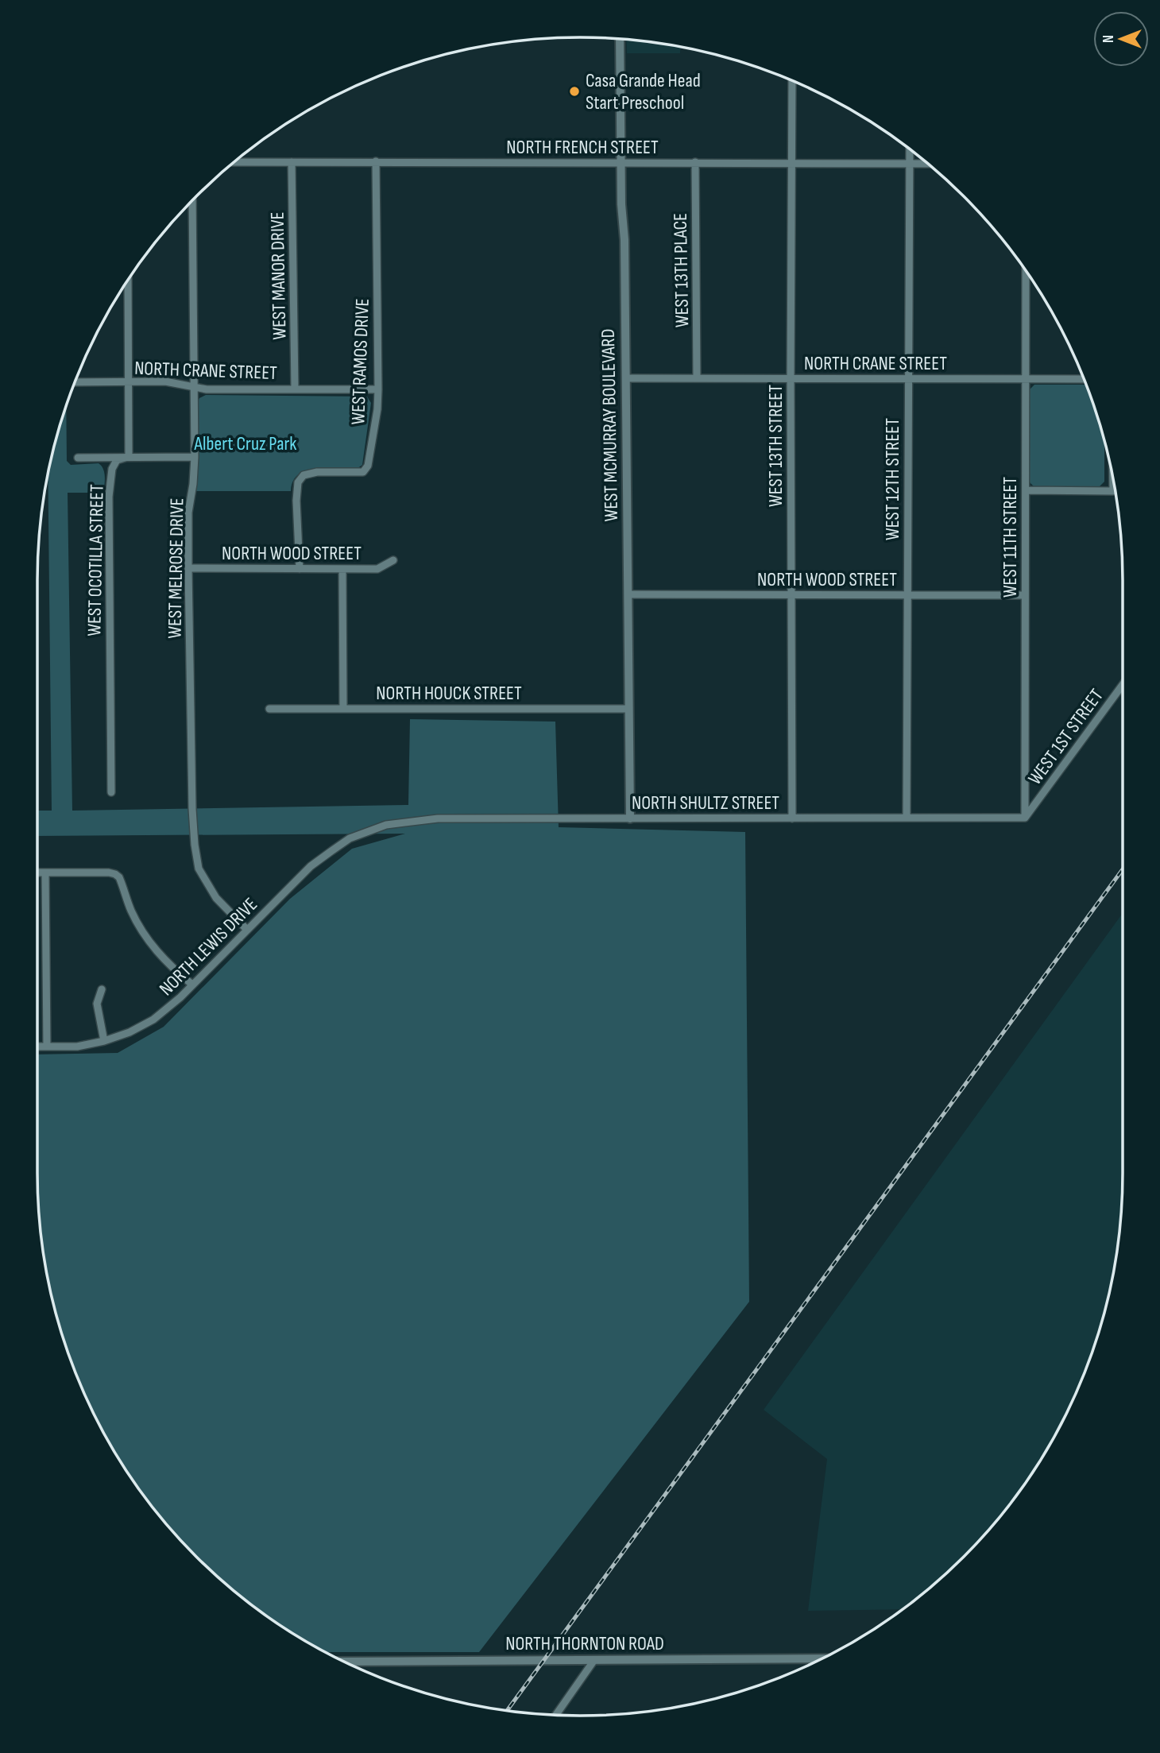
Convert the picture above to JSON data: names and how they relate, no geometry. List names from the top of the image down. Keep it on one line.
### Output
{"streets":{"street":["NORTH FRENCH STREET","WEST 13TH PLACE","WEST MANOR DRIVE","WEST RAMOS DRIVE","NORTH CRANE STREET","WEST MCMURRAY BOULEVARD","WEST 13TH STREET","WEST 12TH STREET","WEST 11TH STREET","NORTH WOOD STREET","WEST OCOTILLA STREET","WEST MELROSE DRIVE","NORTH HOUCK STREET","WEST 1ST STREET","NORTH SHULTZ STREET","NORTH LEWIS DRIVE","NORTH THORNTON ROAD"]},"crossings":[["NORTH FRENCH STREET","WEST 13TH PLACE"],["NORTH FRENCH STREET","WEST MANOR DRIVE"],["NORTH FRENCH STREET","WEST RAMOS DRIVE"],["NORTH FRENCH STREET","WEST MCMURRAY BOULEVARD"],["NORTH FRENCH STREET","WEST 13TH STREET"],["NORTH FRENCH STREET","WEST 12TH STREET"],["WEST 13TH PLACE","NORTH CRANE STREET"],["WEST MANOR DRIVE","NORTH CRANE STREET"],["WEST RAMOS DRIVE","NORTH CRANE STREET"],["WEST RAMOS DRIVE","NORTH WOOD STREET"],["NORTH CRANE STREET","WEST MCMURRAY BOULEVARD"],["NORTH CRANE STREET","WEST 13TH STREET"],["NORTH CRANE STREET","WEST 12TH STREET"],["NORTH CRANE STREET","WEST 11TH STREET"],["NORTH CRANE STREET","WEST MELROSE DRIVE"],["WEST MCMURRAY BOULEVARD","NORTH WOOD STREET"],["WEST MCMURRAY BOULEVARD","NORTH HOUCK STREET"],["WEST MCMURRAY BOULEVARD","NORTH SHULTZ STREET"],["WEST 13TH STREET","NORTH WOOD STREET"],["WEST 13TH STREET","NORTH SHULTZ STREET"],["WEST 12TH STREET","NORTH WOOD STREET"],["WEST 12TH STREET","NORTH SHULTZ STREET"],["WEST 11TH STREET","NORTH WOOD STREET"],["WEST 11TH STREET","WEST 1ST STREET"],["WEST 11TH STREET","NORTH SHULTZ STREET"],["NORTH WOOD STREET","WEST MELROSE DRIVE"],["WEST MELROSE DRIVE","NORTH LEWIS DRIVE"],["WEST 1ST STREET","NORTH SHULTZ STREET"],["NORTH SHULTZ STREET","NORTH LEWIS DRIVE"]],"parks":["Albert Cruz Park"],"places":["Casa Grande Head Start Preschool"],"north":"left"}
